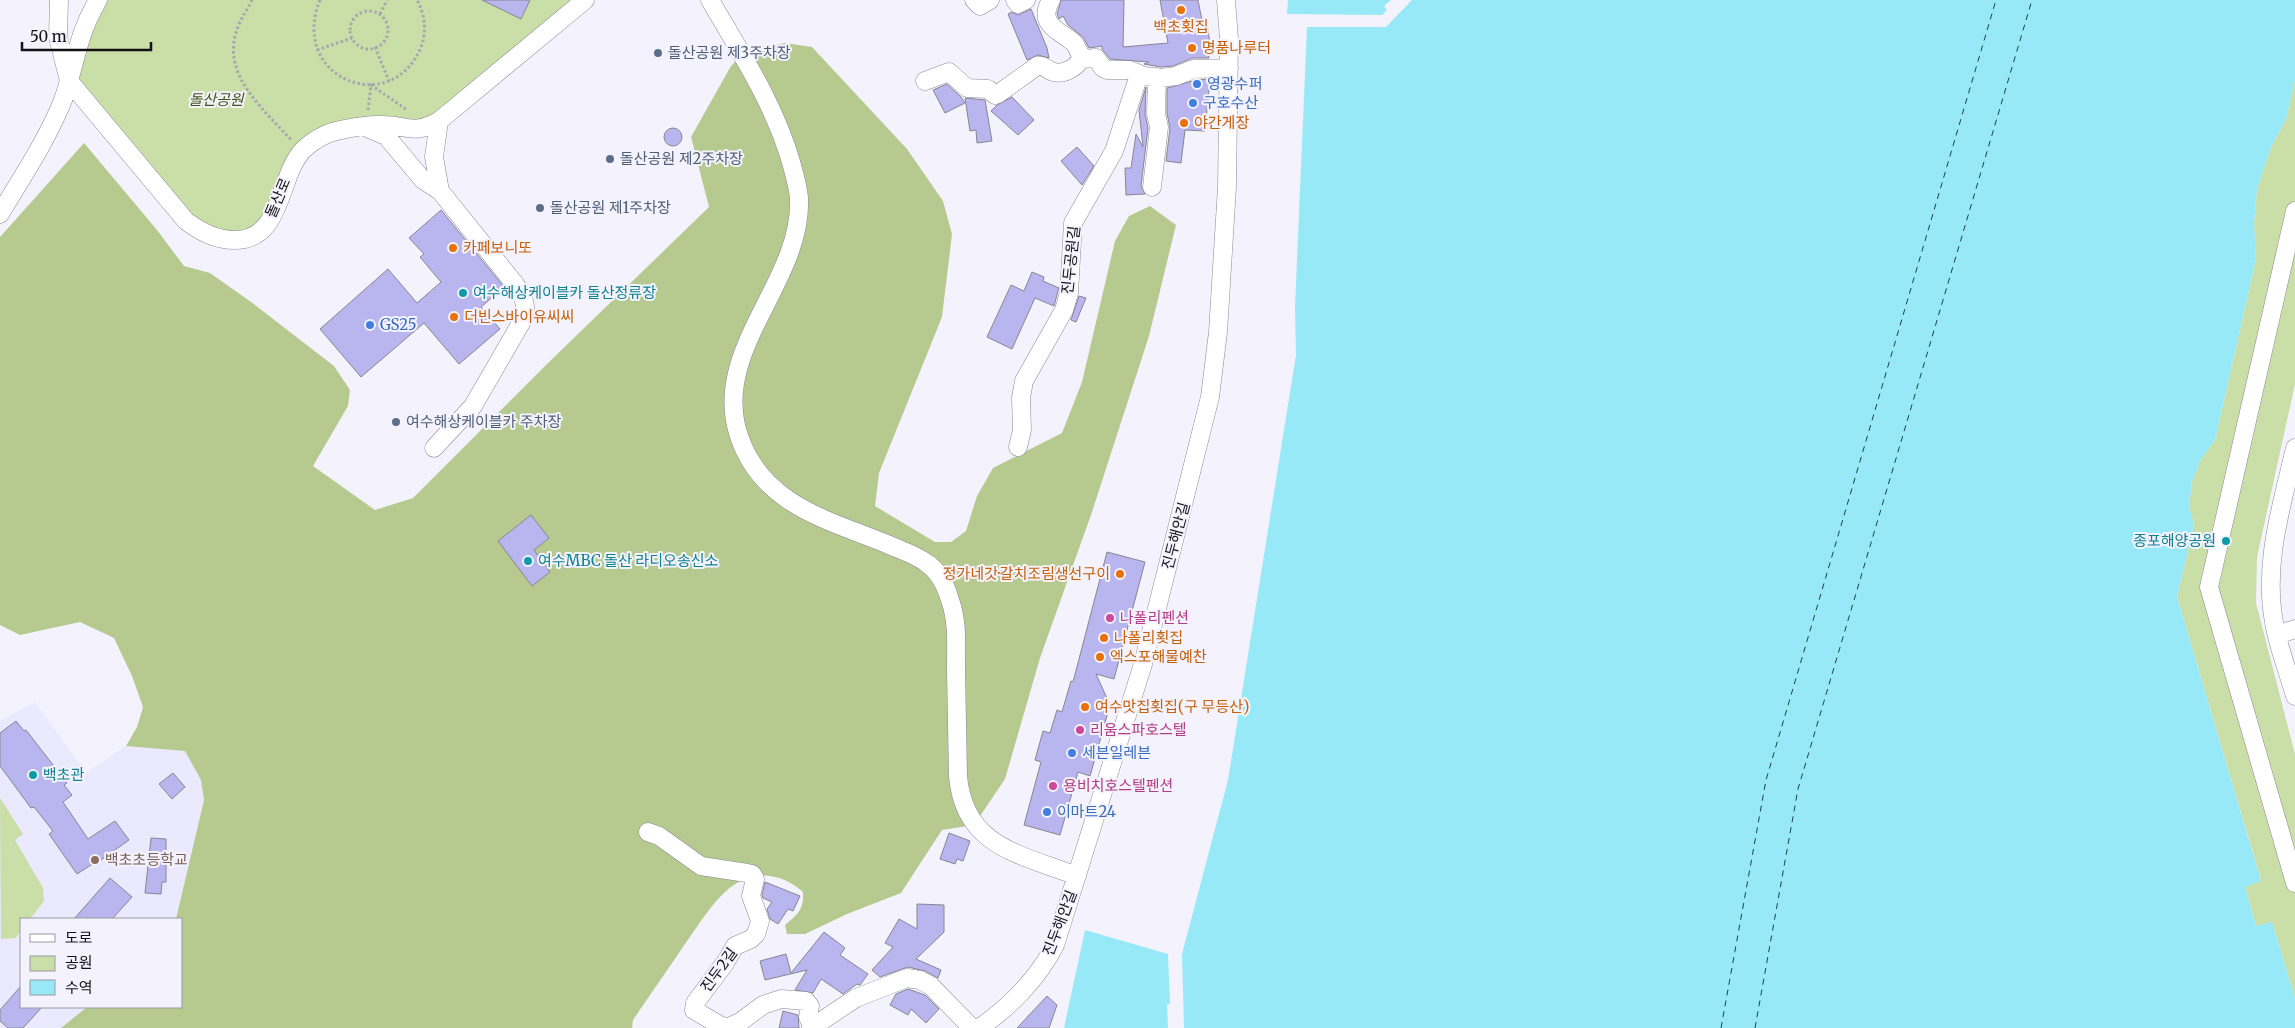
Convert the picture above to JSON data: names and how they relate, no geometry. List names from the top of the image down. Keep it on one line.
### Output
{"streets":{"street":["돌산로","진두공원길","진두해안길","진두2길"]},"parks":["돌산공원"],"places":["백초횟집","명품나루터","돌산공원 제3주차장","영광수퍼","구호수산","야간게장","돌산공원 제2주차장","돌산공원 제1주차장","카페보니또","여수해상케이블카 돌산정류장","더빈스바이유씨씨","GS25","여수해상케이블카 주차장","종포해양공원","여수MBC 돌산 라디오송신소","정가네갓·갈치조림생선구이","나폴리펜션","나폴리횟집","엑스포해물예찬","여수맛집횟집(구 무등산)","리움스파호스텔","세븐일레븐","백초관","용비치호스텔펜션","이마트24","백초초등학교"],"legend":["도로","공원","수역"],"scale_bar":"50 m"}
